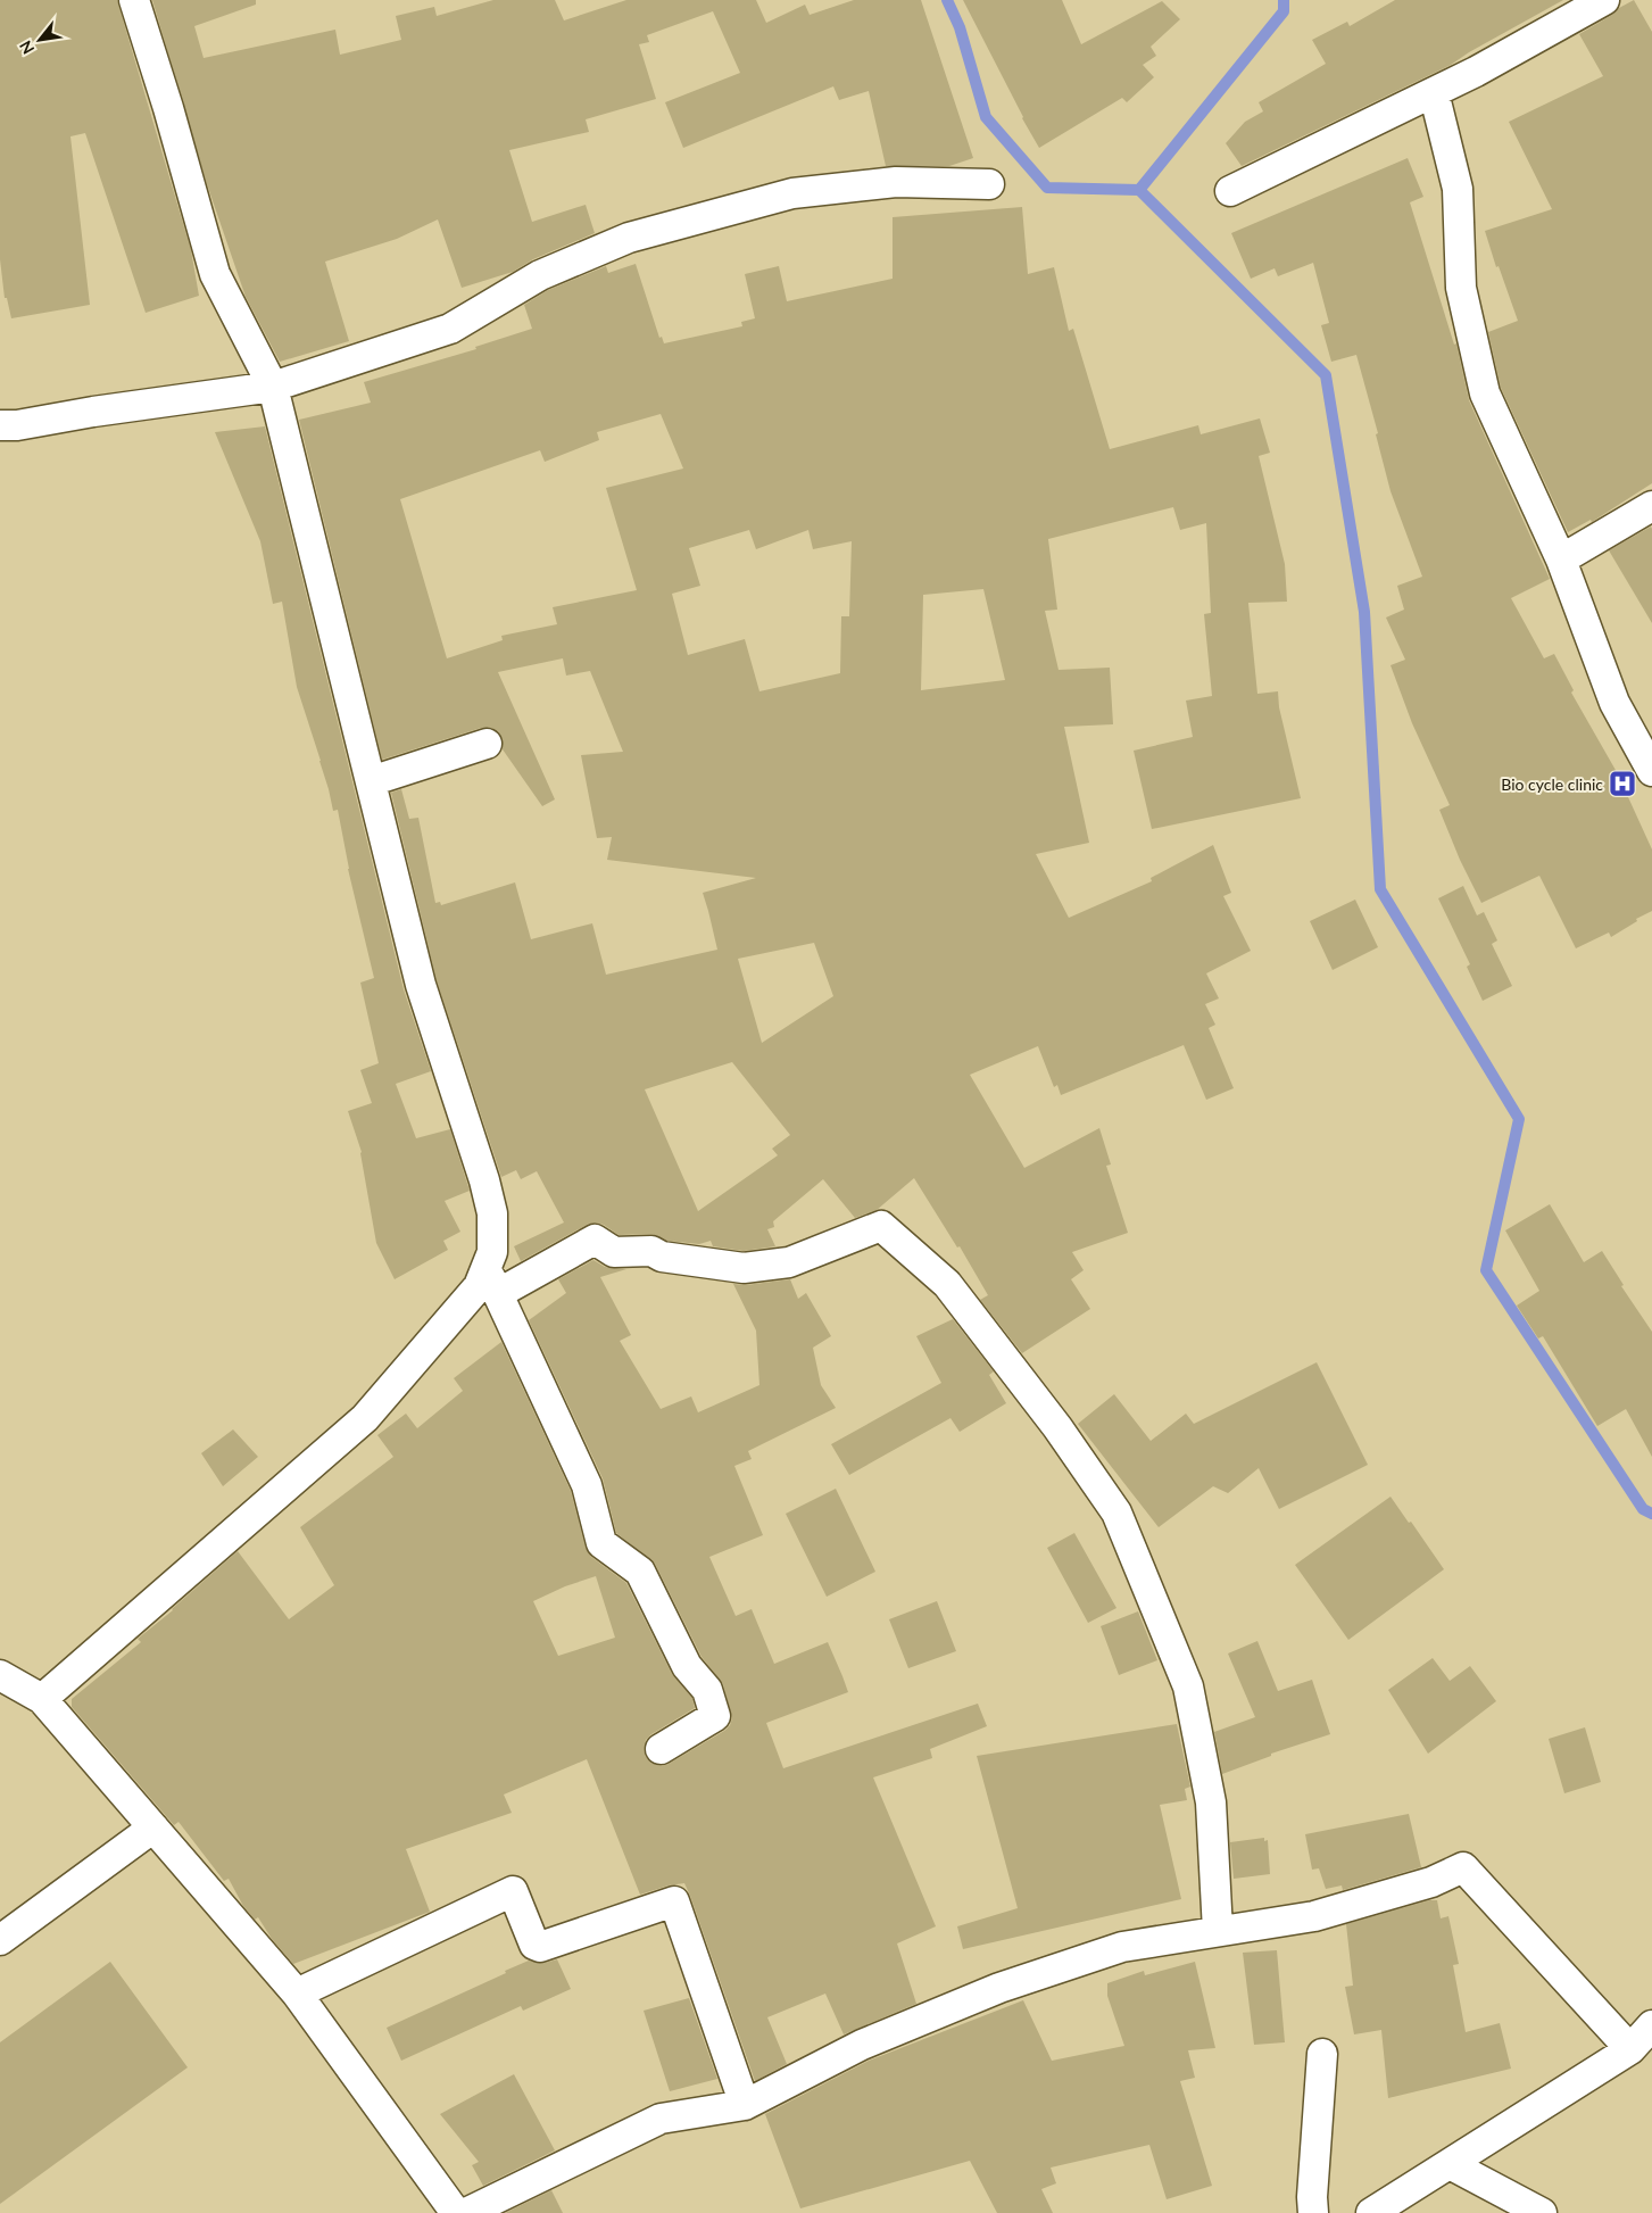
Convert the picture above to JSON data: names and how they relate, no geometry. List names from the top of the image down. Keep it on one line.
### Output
{"places":{"hospital":["Bio cycle clinic"]},"north":"bottom left"}
